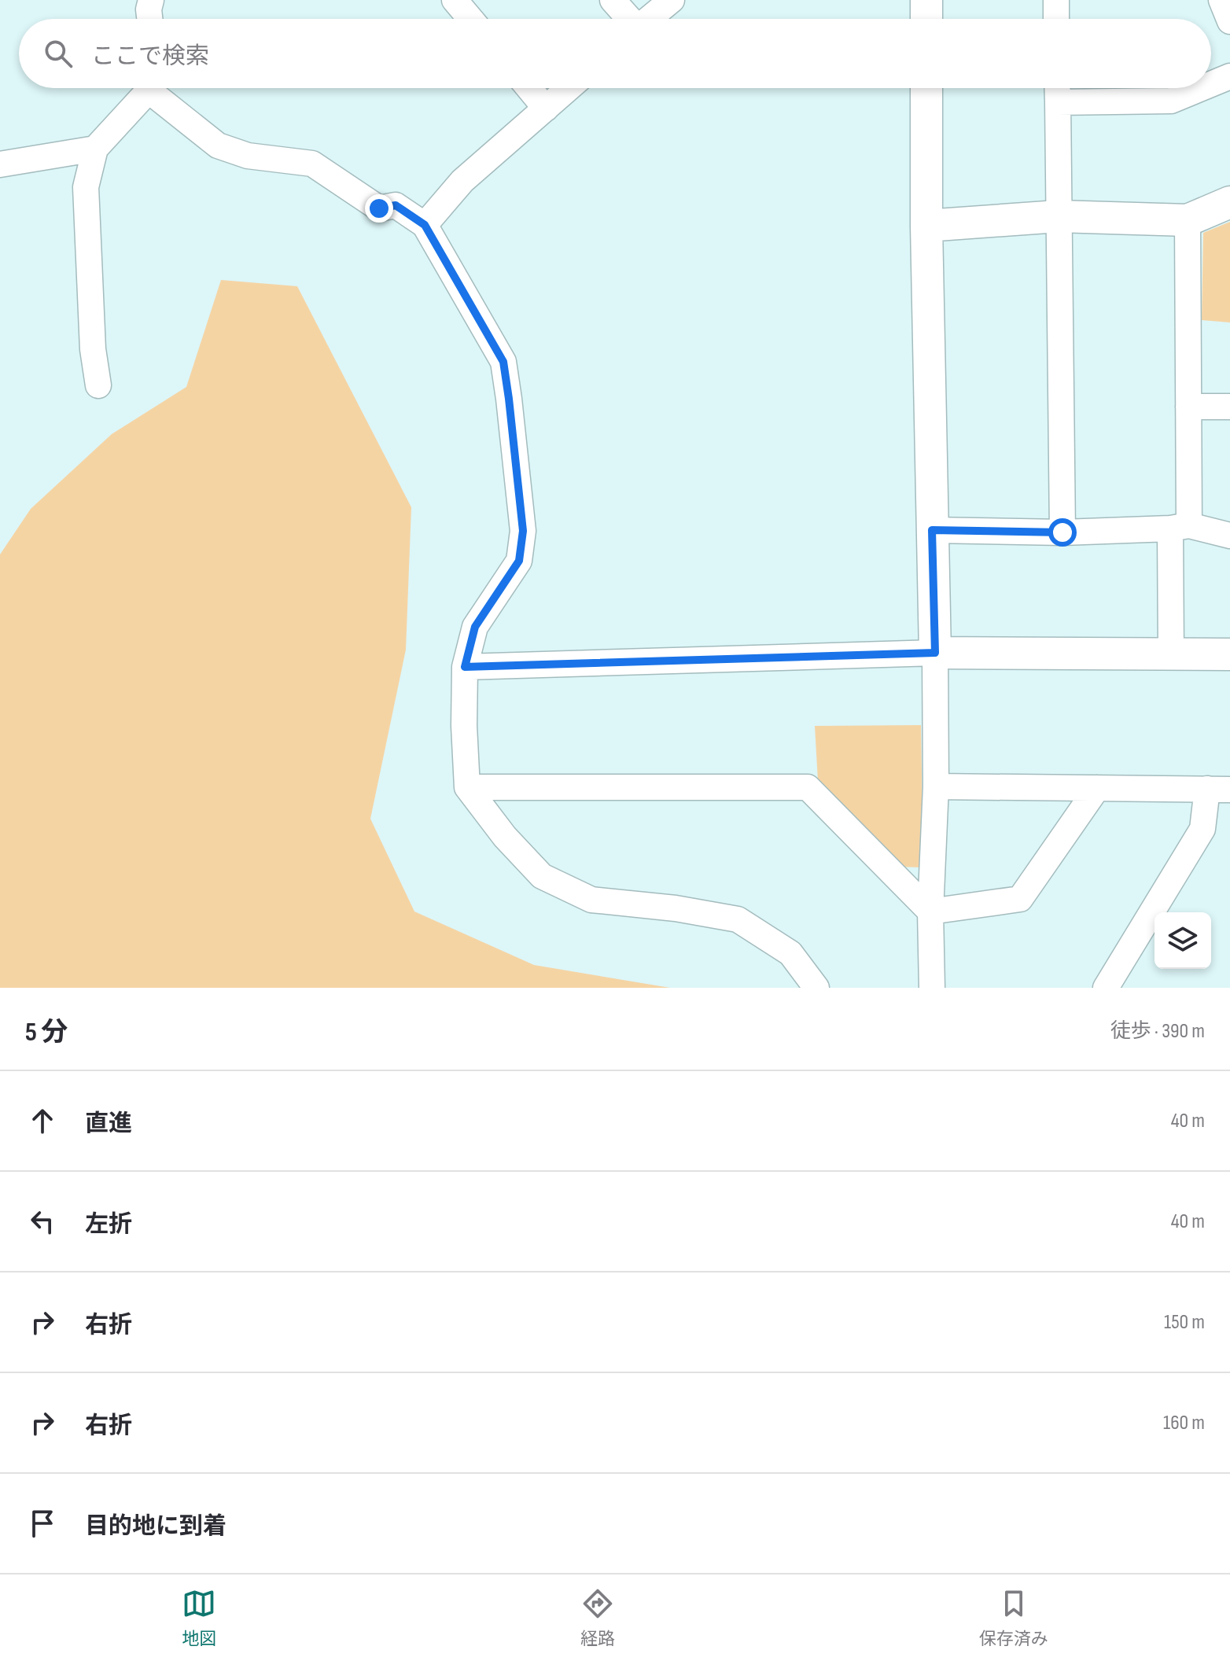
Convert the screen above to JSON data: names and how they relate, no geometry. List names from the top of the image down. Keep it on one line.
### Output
{"page":{"search":"ここで検索","heading":["5 分","徒歩 · 390 m"],"list":[["直進","40 m"],["左折","40 m"],["右折","150 m"],["右折","160 m"],"目的地に到着"],"nav":["地図","経路","保存済み"]}}
